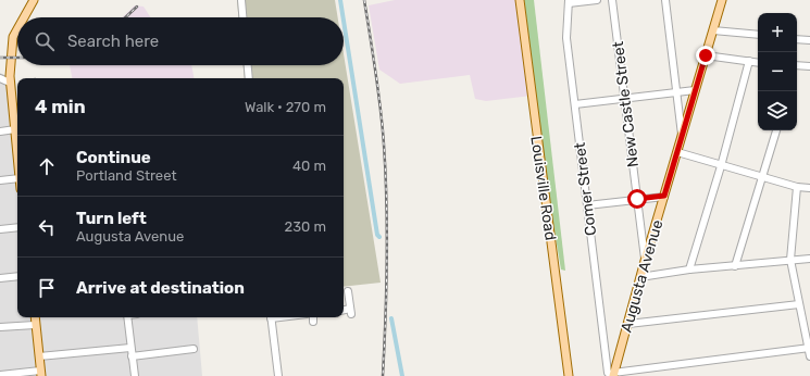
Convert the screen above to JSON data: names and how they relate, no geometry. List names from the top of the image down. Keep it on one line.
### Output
{"streets":{"main road":["Louisville Road","Augusta Avenue"],"street":["New Castle Street","Comer Street"]},"crossings":[["New Castle Street","Augusta Avenue"],["Comer Street","Augusta Avenue"]],"page":{"map_buttons":["+","−"],"search":"Search here","heading":["4 min","Walk · 270 m"],"list":[["Continue","Portland Street","40 m"],["Turn left","Augusta Avenue","230 m"],"Arrive at destination"]}}
